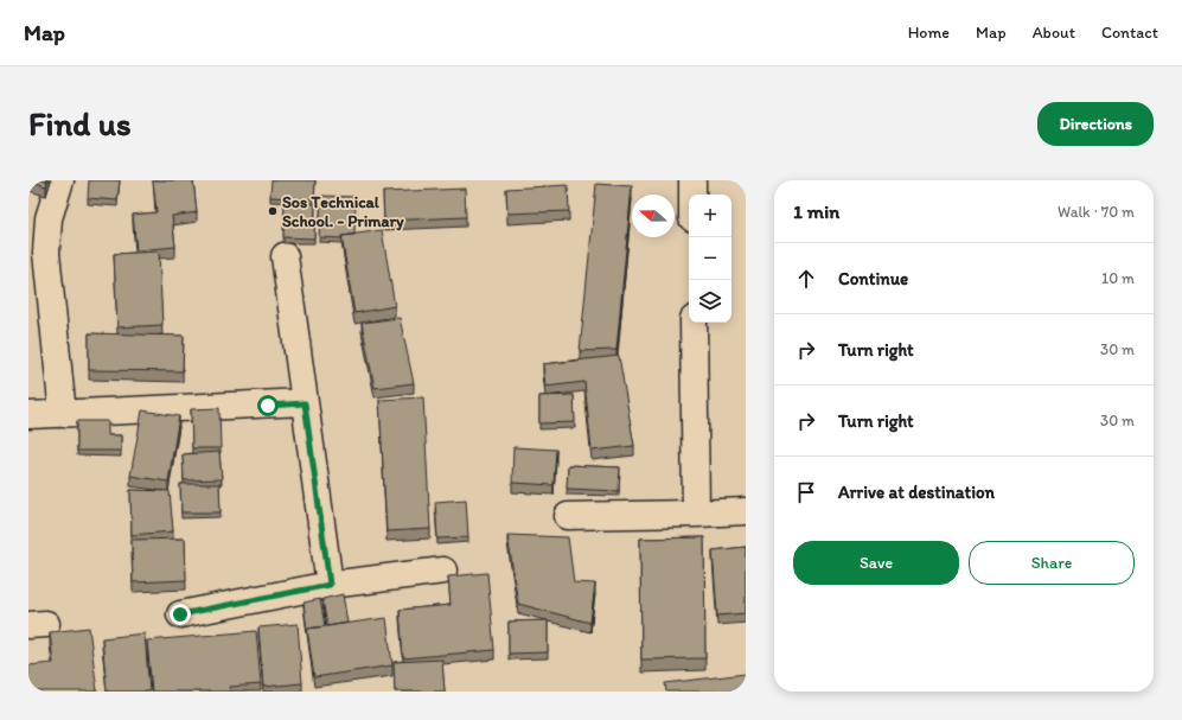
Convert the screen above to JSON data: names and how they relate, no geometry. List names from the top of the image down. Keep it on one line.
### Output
{"places":["Sos Technical School. - Primary"],"north":"left","page":{"header":"Map","nav":["Home","Map","About","Contact"],"buttons":["Directions",["Save","Share"]],"title":"Find us","heading":["1 min","Walk · 70 m"],"map_buttons":["+","−"],"list":[["Continue","10 m"],["Turn right","30 m"],["Turn right","30 m"],"Arrive at destination"]}}
